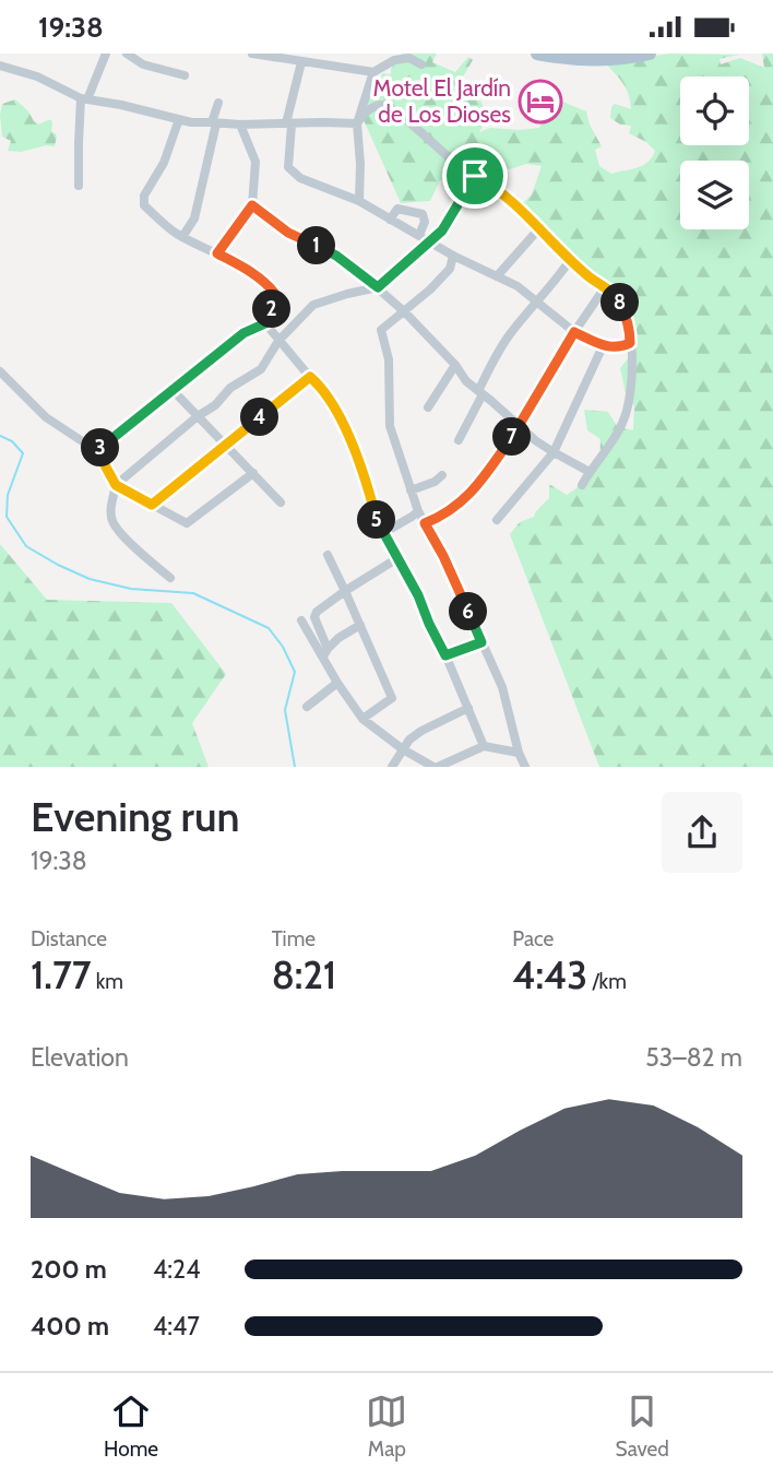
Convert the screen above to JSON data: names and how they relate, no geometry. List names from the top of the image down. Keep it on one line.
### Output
{"places":{"hotel":["Motel El Jardín de Los Dioses"]},"page":{"status":"19:38","pins":["1","8","2","4","7","3","5","6"],"heading":["Evening run","19:38"],"stats":[["Distance","1.77 km"],["Time","8:21"],["Pace","4:43 /km"]],"chart":["Elevation","53–82 m"],"list":[{"name":"200 m","note":"4:24"},{"name":"400 m","note":"4:47"}],"tabs":["Home","Map","Saved"]}}
